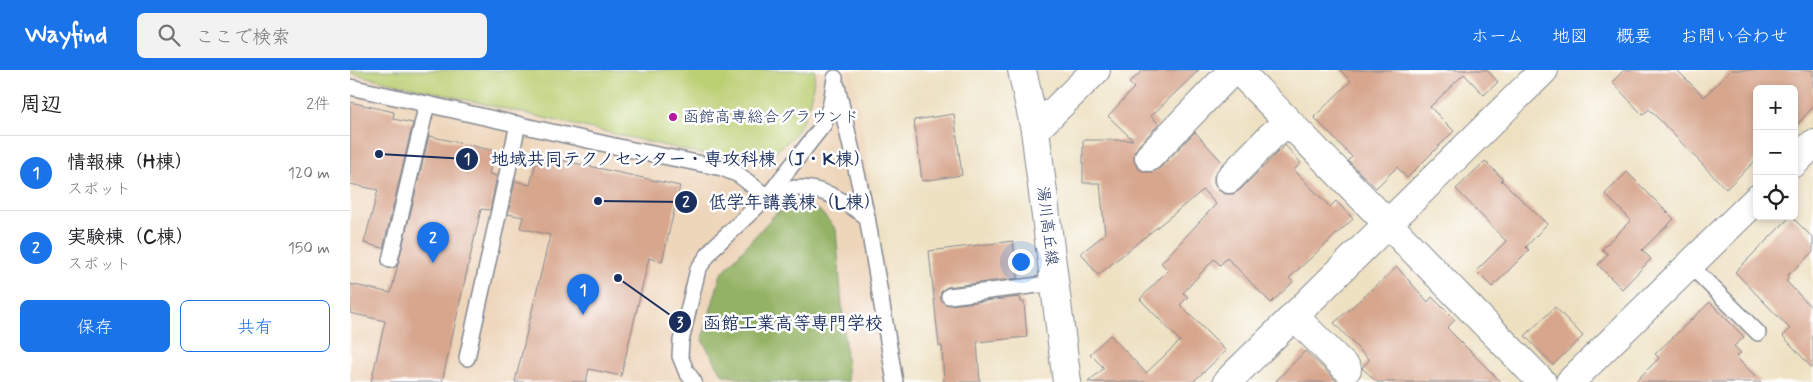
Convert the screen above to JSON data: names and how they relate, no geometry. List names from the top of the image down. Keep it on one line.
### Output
{"streets":{"street":["湯川高丘線"]},"places":["函館高専総合グラウンド","地域共同テクノセンター・専攻科棟（J・K棟）","低学年講義棟（L棟）","函館工業高等専門学校"],"page":{"header":"Wayfind","search":"ここで検索","nav":["ホーム","地図","概要","お問い合わせ"],"heading":["周辺","2件"],"map_buttons":["+","−"],"list":[{"mark":"1","name":"情報棟（H棟）","note":"スポット","value":"120 m"},{"mark":"2","name":"実験棟（C棟）","note":"スポット","value":"150 m"}],"pins":["2","1"],"buttons":["保存","共有"]}}
